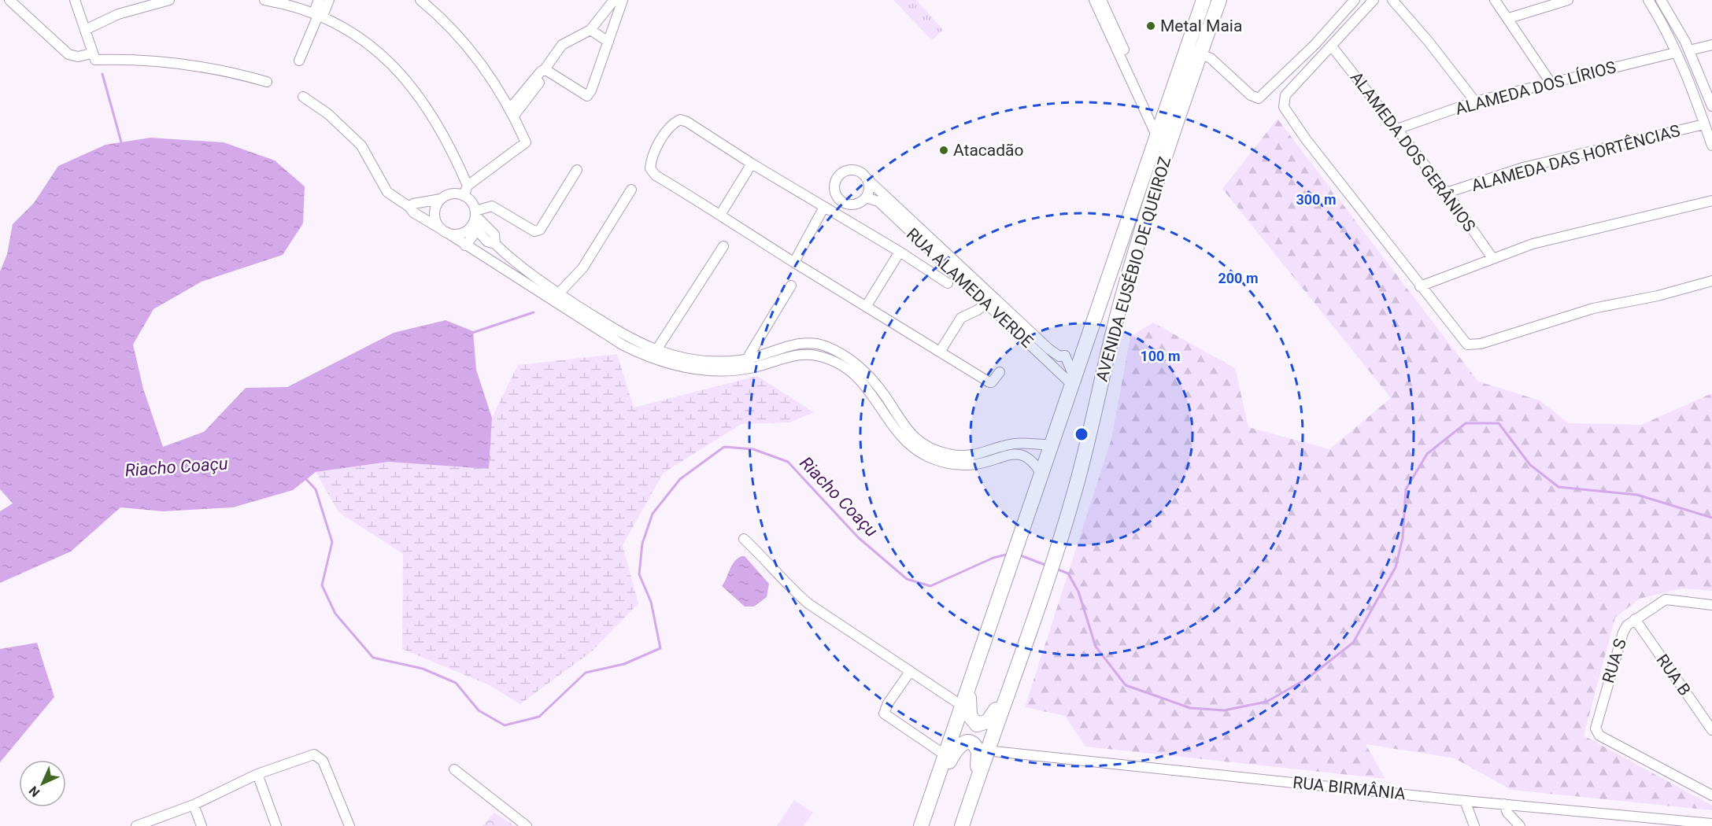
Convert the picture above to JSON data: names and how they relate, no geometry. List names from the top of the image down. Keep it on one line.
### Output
{"streets":{"highway":["AVENIDA EUSÉBIO DE QUEIROZ"],"street":["ALAMEDA DOS LÍRIOS","ALAMEDA DOS GERÂNIOS","ALAMEDA DAS HORTÊNCIAS","RUA ALAMEDA VERDE","RUA S","RUA B","RUA BIRMÂNIA"]},"crossings":[["ALAMEDA DOS LÍRIOS","ALAMEDA DOS GERÂNIOS"],["ALAMEDA DOS GERÂNIOS","ALAMEDA DAS HORTÊNCIAS"],["AVENIDA EUSÉBIO DE QUEIROZ","RUA ALAMEDA VERDE"],["RUA S","RUA B"]],"water":["Riacho Coaçu"],"places":["Metal Maia","Atacadão"],"north":"bottom left","rings":["300 m","200 m","100 m"]}
